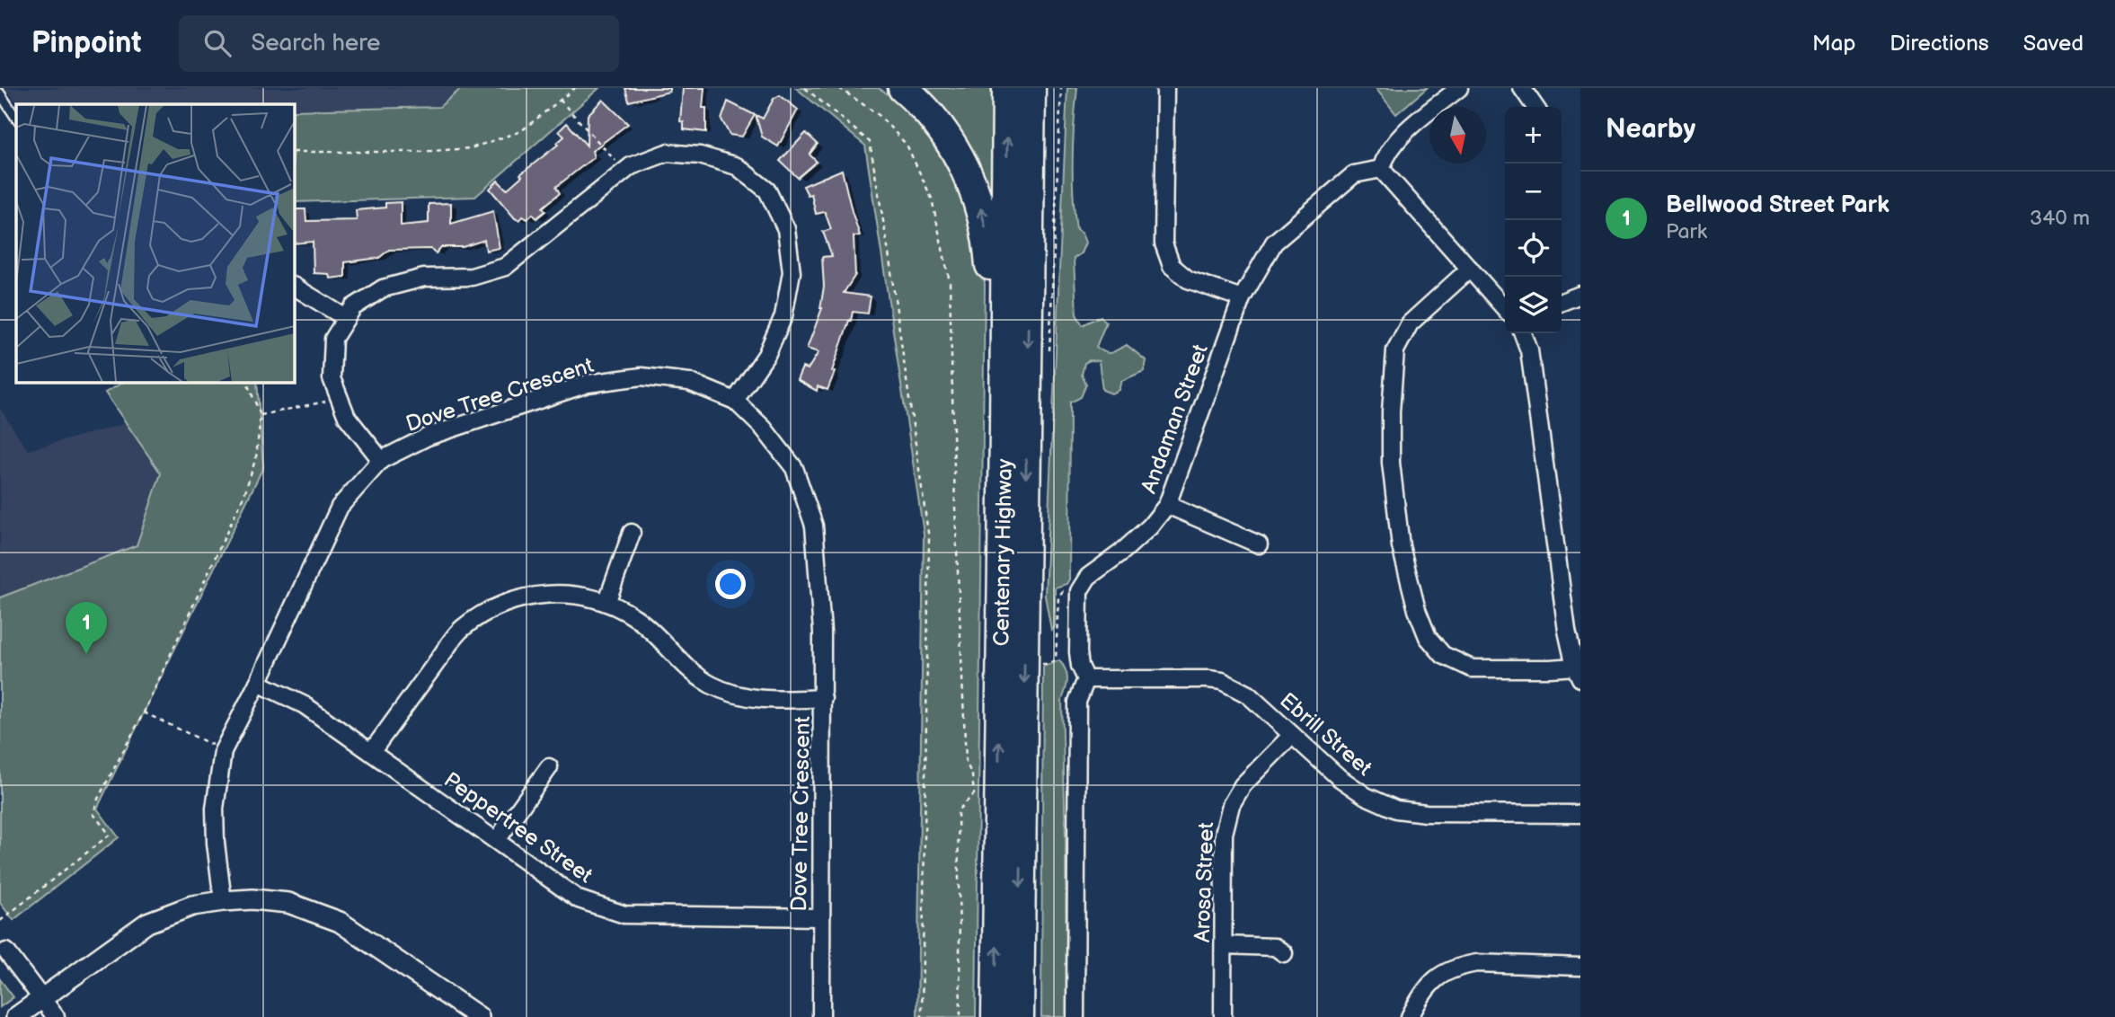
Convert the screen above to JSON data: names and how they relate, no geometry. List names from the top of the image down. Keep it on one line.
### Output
{"streets":{"highway":["Centenary Highway"],"street":["Dove Tree Crescent","Andaman Street","Ebrill Street","Peppertree Street","Arosa Street"]},"crossings":[["Dove Tree Crescent","Peppertree Street"],["Ebrill Street","Arosa Street"]],"north":"bottom","page":{"header":"Pinpoint","search":"Search here","nav":["Map","Directions","Saved"],"heading":"Nearby","map_buttons":["+","−"],"list":[{"mark":"1","name":"Bellwood Street Park","note":"Park","value":"340 m"}],"pins":"1"}}
